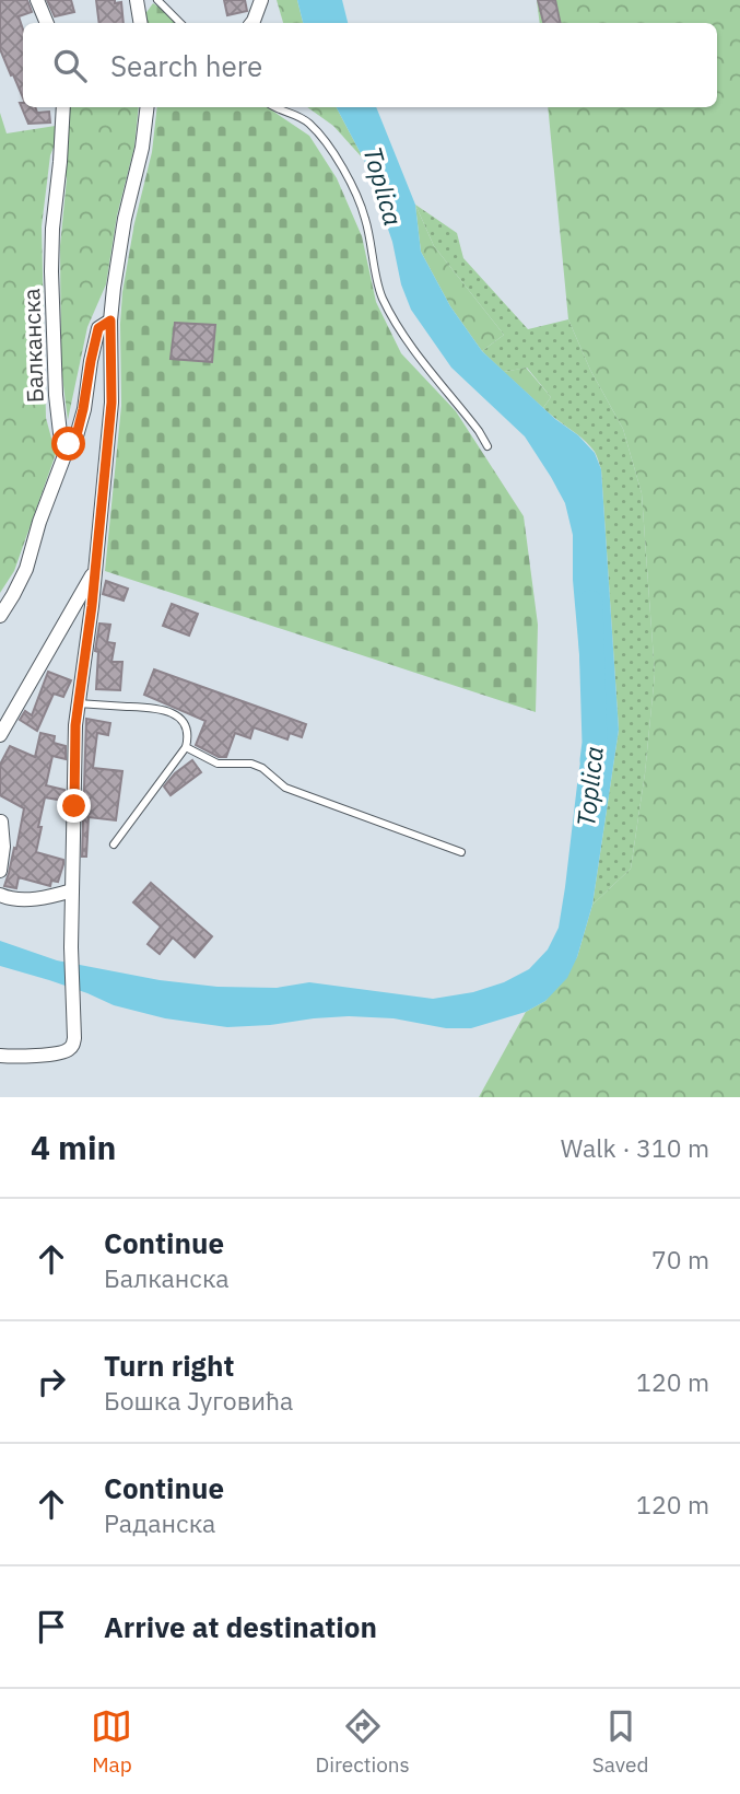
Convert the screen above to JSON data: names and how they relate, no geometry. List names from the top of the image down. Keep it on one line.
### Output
{"streets":{"street":["Балканска"]},"water":["Toplica"],"page":{"search":"Search here","heading":["4 min","Walk · 310 m"],"list":[["Continue","Балканска","70 m"],["Turn right","Бошка Југовића","120 m"],["Continue","Раданска","120 m"],"Arrive at destination"],"nav":["Map","Directions","Saved"]}}
